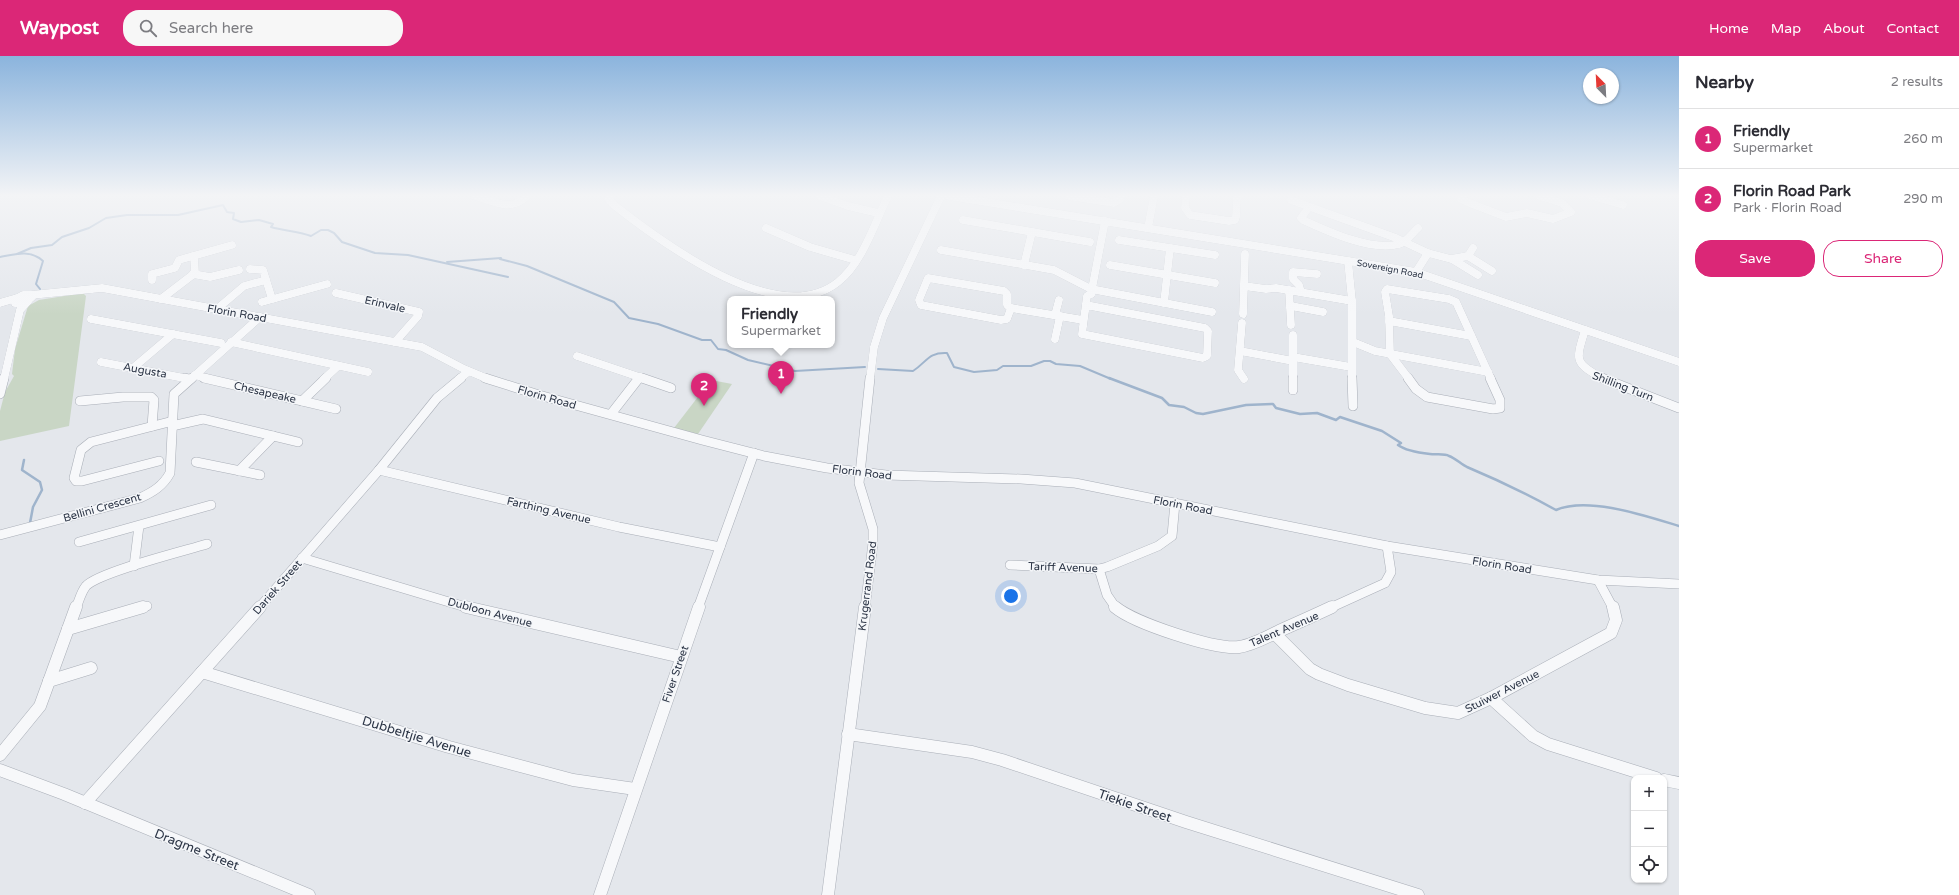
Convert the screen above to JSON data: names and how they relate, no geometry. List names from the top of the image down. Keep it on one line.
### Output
{"streets":{"street":["Sovereign Road","Erinvale","Florin Road","Augusta","Shilling Turn","Chesapeake","Bellini Crescent","Farthing Avenue","Tariff Avenue","Krugerrand Road","Dariek Street","Dubloon Avenue","Talent Avenue","Fiver Street","Stuiwer Avenue","Dubbeltjie Avenue","Tiekie Street","Dragme Street"]},"crossings":[["Sovereign Road","Shilling Turn"],["Erinvale","Florin Road"],["Florin Road","Bellini Crescent"],["Florin Road","Tariff Avenue"],["Florin Road","Krugerrand Road"],["Florin Road","Dariek Street"],["Florin Road","Talent Avenue"],["Florin Road","Fiver Street"],["Florin Road","Stuiwer Avenue"],["Augusta","Chesapeake"],["Augusta","Bellini Crescent"],["Chesapeake","Bellini Crescent"],["Farthing Avenue","Dariek Street"],["Farthing Avenue","Fiver Street"],["Tariff Avenue","Talent Avenue"],["Krugerrand Road","Tiekie Street"],["Dariek Street","Dubloon Avenue"],["Dariek Street","Dubbeltjie Avenue"],["Dariek Street","Dragme Street"],["Dubloon Avenue","Fiver Street"],["Talent Avenue","Stuiwer Avenue"],["Fiver Street","Dubbeltjie Avenue"]],"north":"top left","page":{"header":"Waypost","search":"Search here","nav":["Home","Map","About","Contact"],"heading":["Nearby","2 results"],"list":[{"mark":"1","name":"Friendly","note":"Supermarket","value":"260 m"},{"mark":"2","name":"Florin Road Park","note":"Park · Florin Road","value":"290 m"}],"buttons":["Save","Share"],"popup":["Friendly","Supermarket"],"pins":["1","2"],"map_buttons":["+","−"]}}
